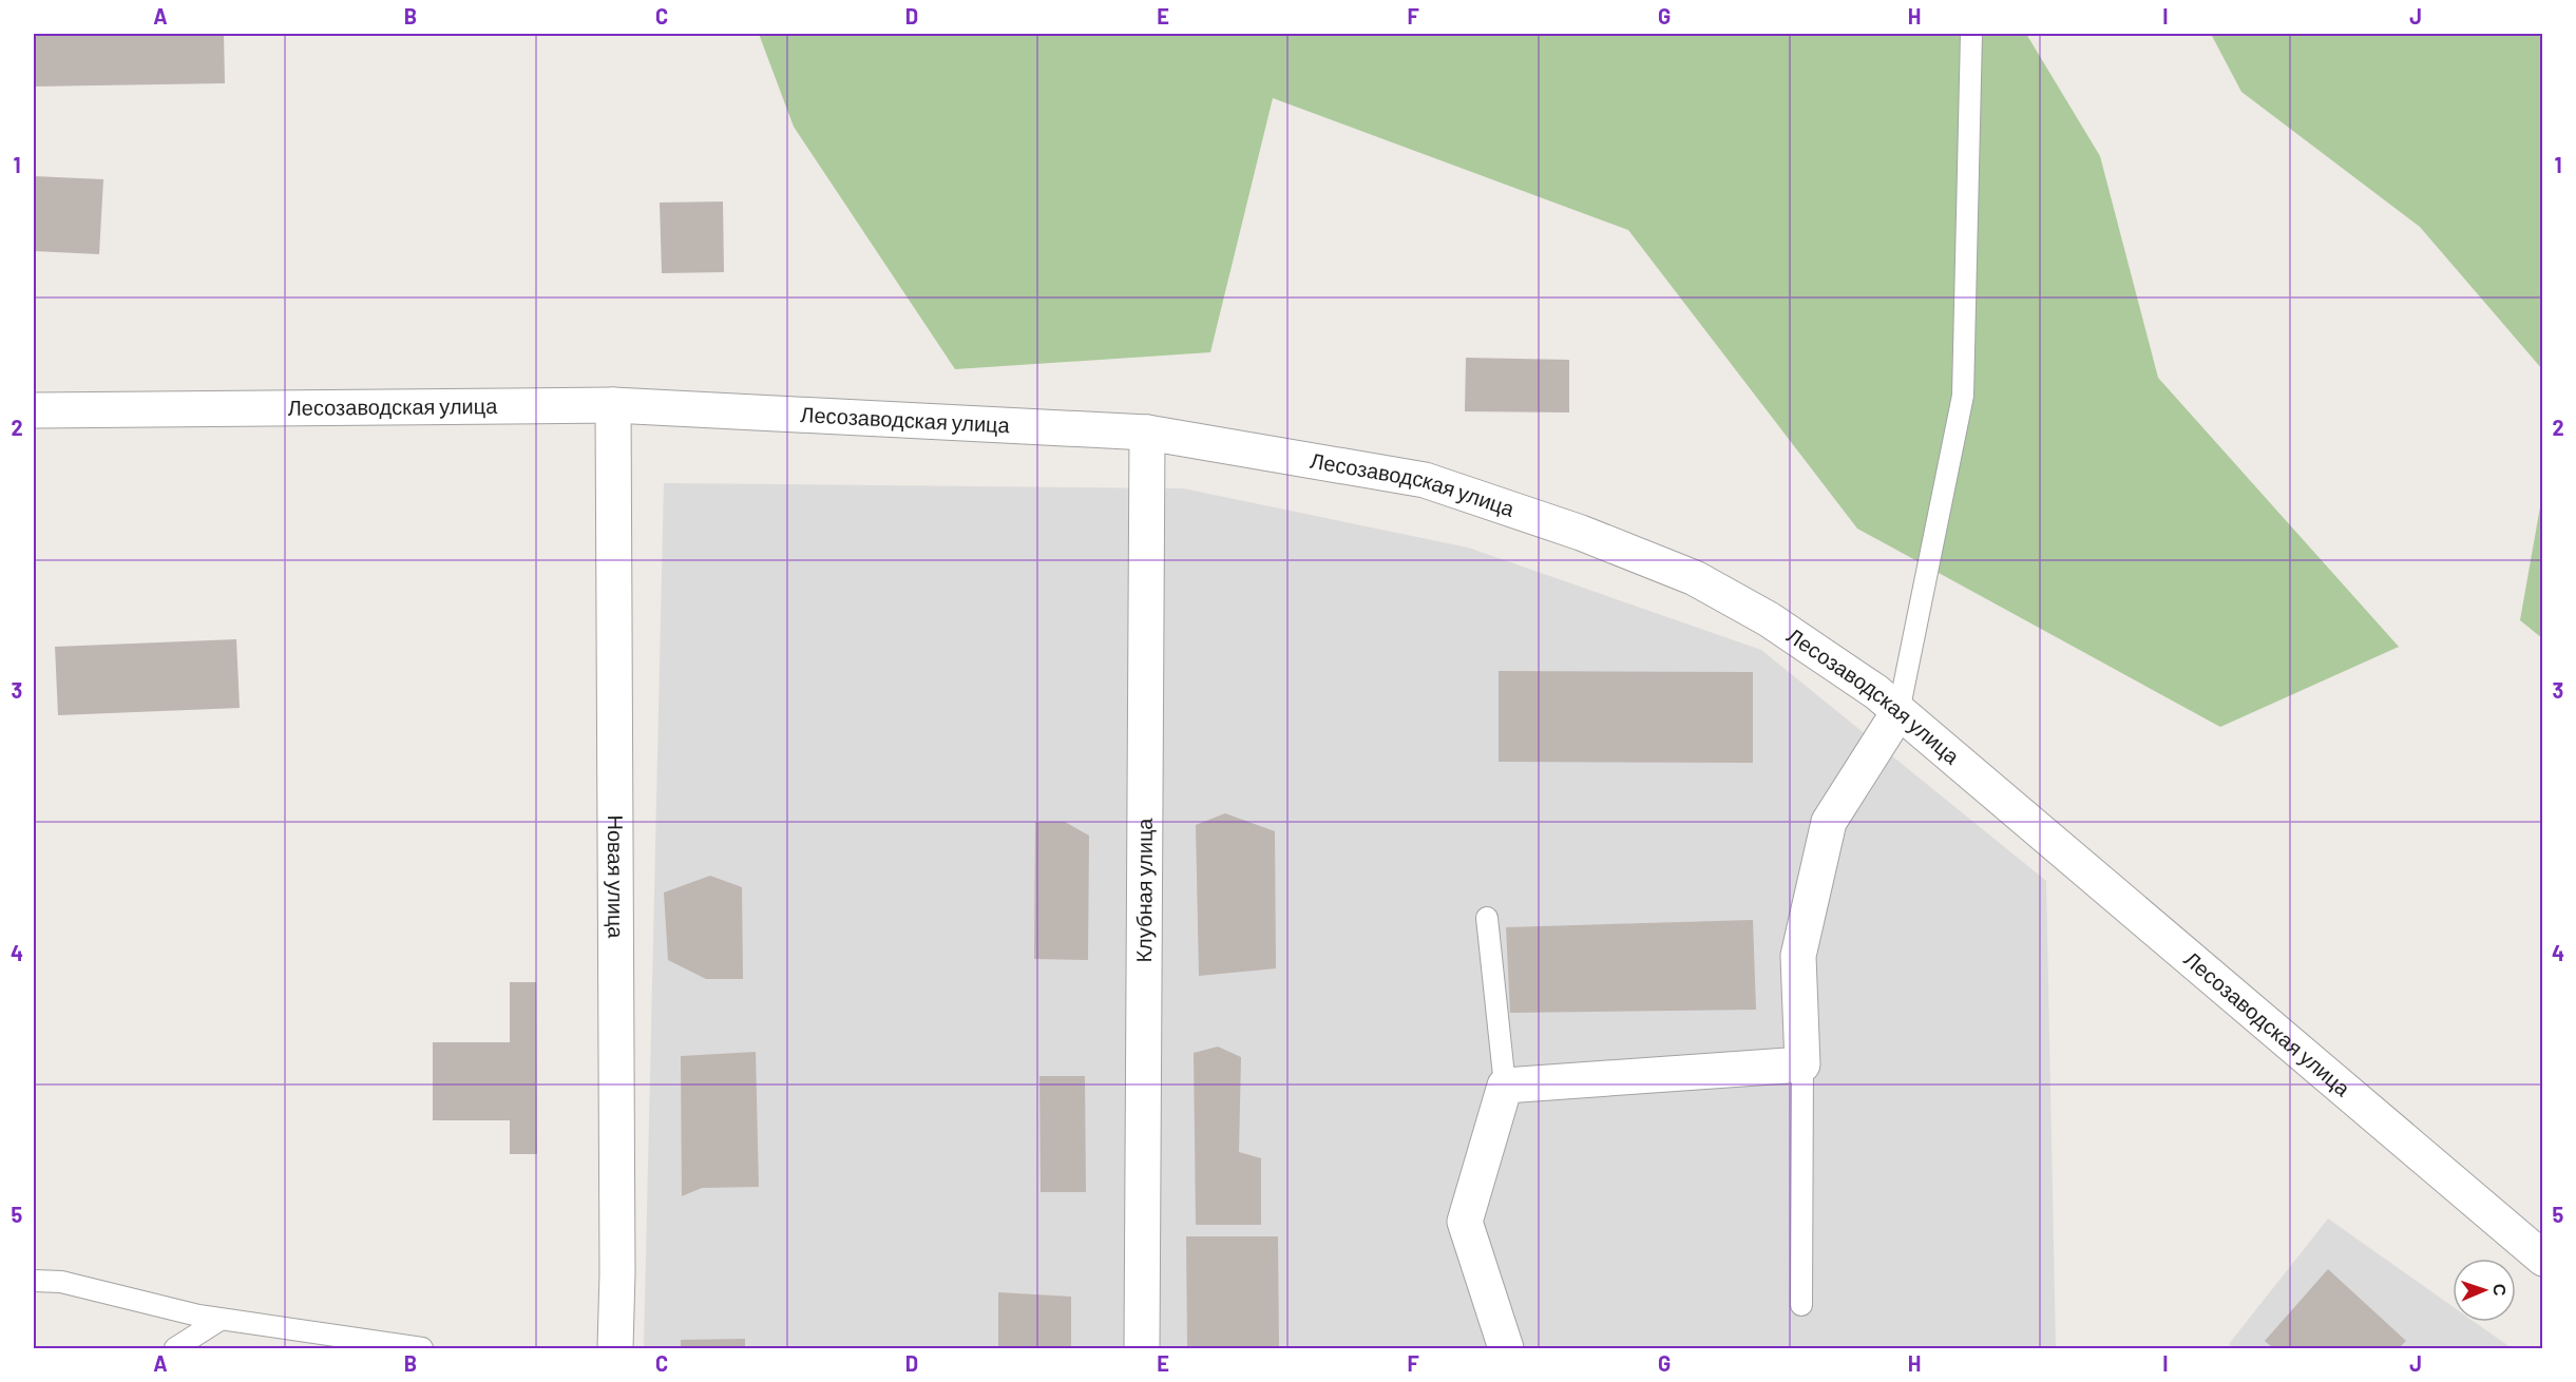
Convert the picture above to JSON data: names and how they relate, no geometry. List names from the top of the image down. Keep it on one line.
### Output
{"streets":{"street":["Лесозаводская улица","Новая улица","Клубная улица"]},"crossings":[["Лесозаводская улица","Новая улица"],["Лесозаводская улица","Клубная улица"]],"north":"right","grid":{"columns":["A","B","C","D","E","F","G","H","I","J"],"rows":["1","2","3","4","5"]}}
